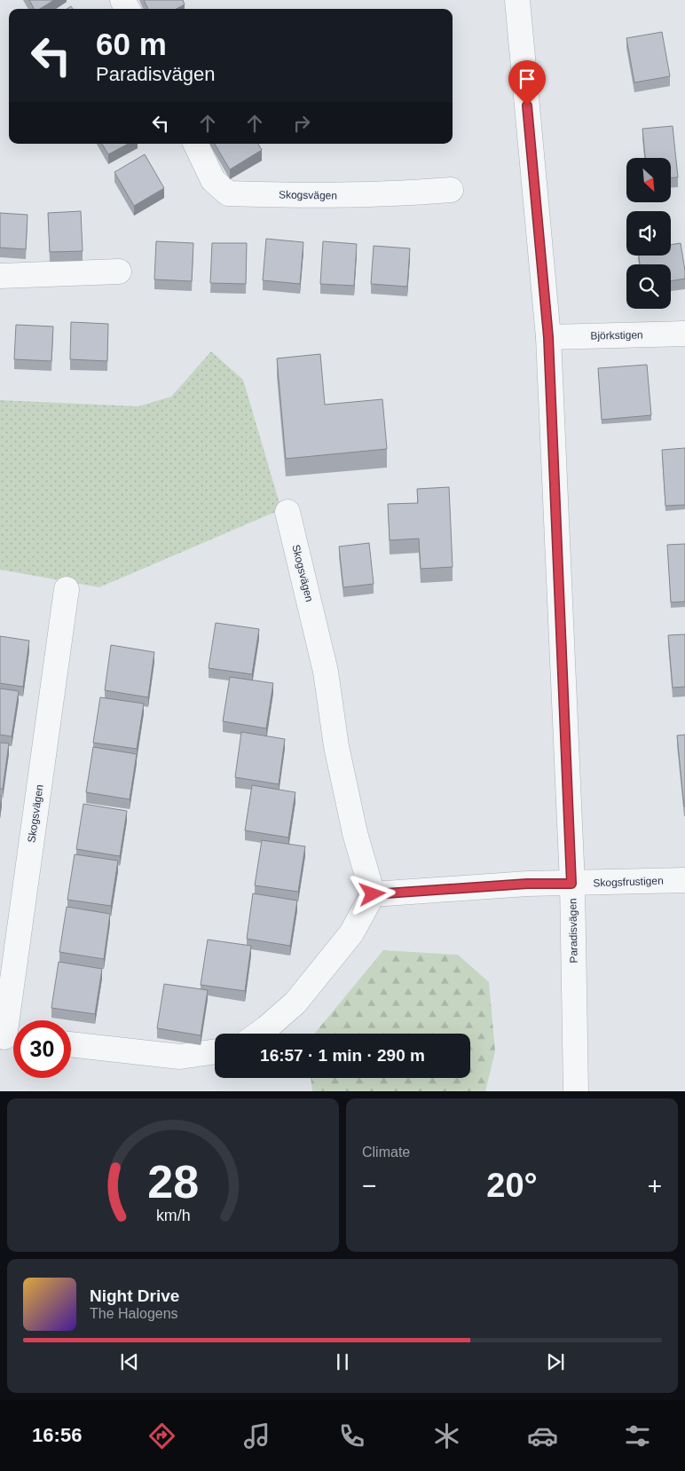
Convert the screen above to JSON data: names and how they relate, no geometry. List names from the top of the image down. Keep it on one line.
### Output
{"streets":{"street":["Skogsvägen","Björkstigen","Skogsfrustigen","Paradisvägen"]},"crossings":[["Björkstigen","Paradisvägen"],["Skogsfrustigen","Paradisvägen"]],"north":"bottom right","page":{"turn":["60 m","Paradisvägen"],"limit":"30","trip":"16:57 · 1 min · 290 m","tile":"Climate","heat":["−","20°","+"],"song":["Night Drive","The Halogens"],"tabs":"16:56","gauge":["28","km/h"]}}
